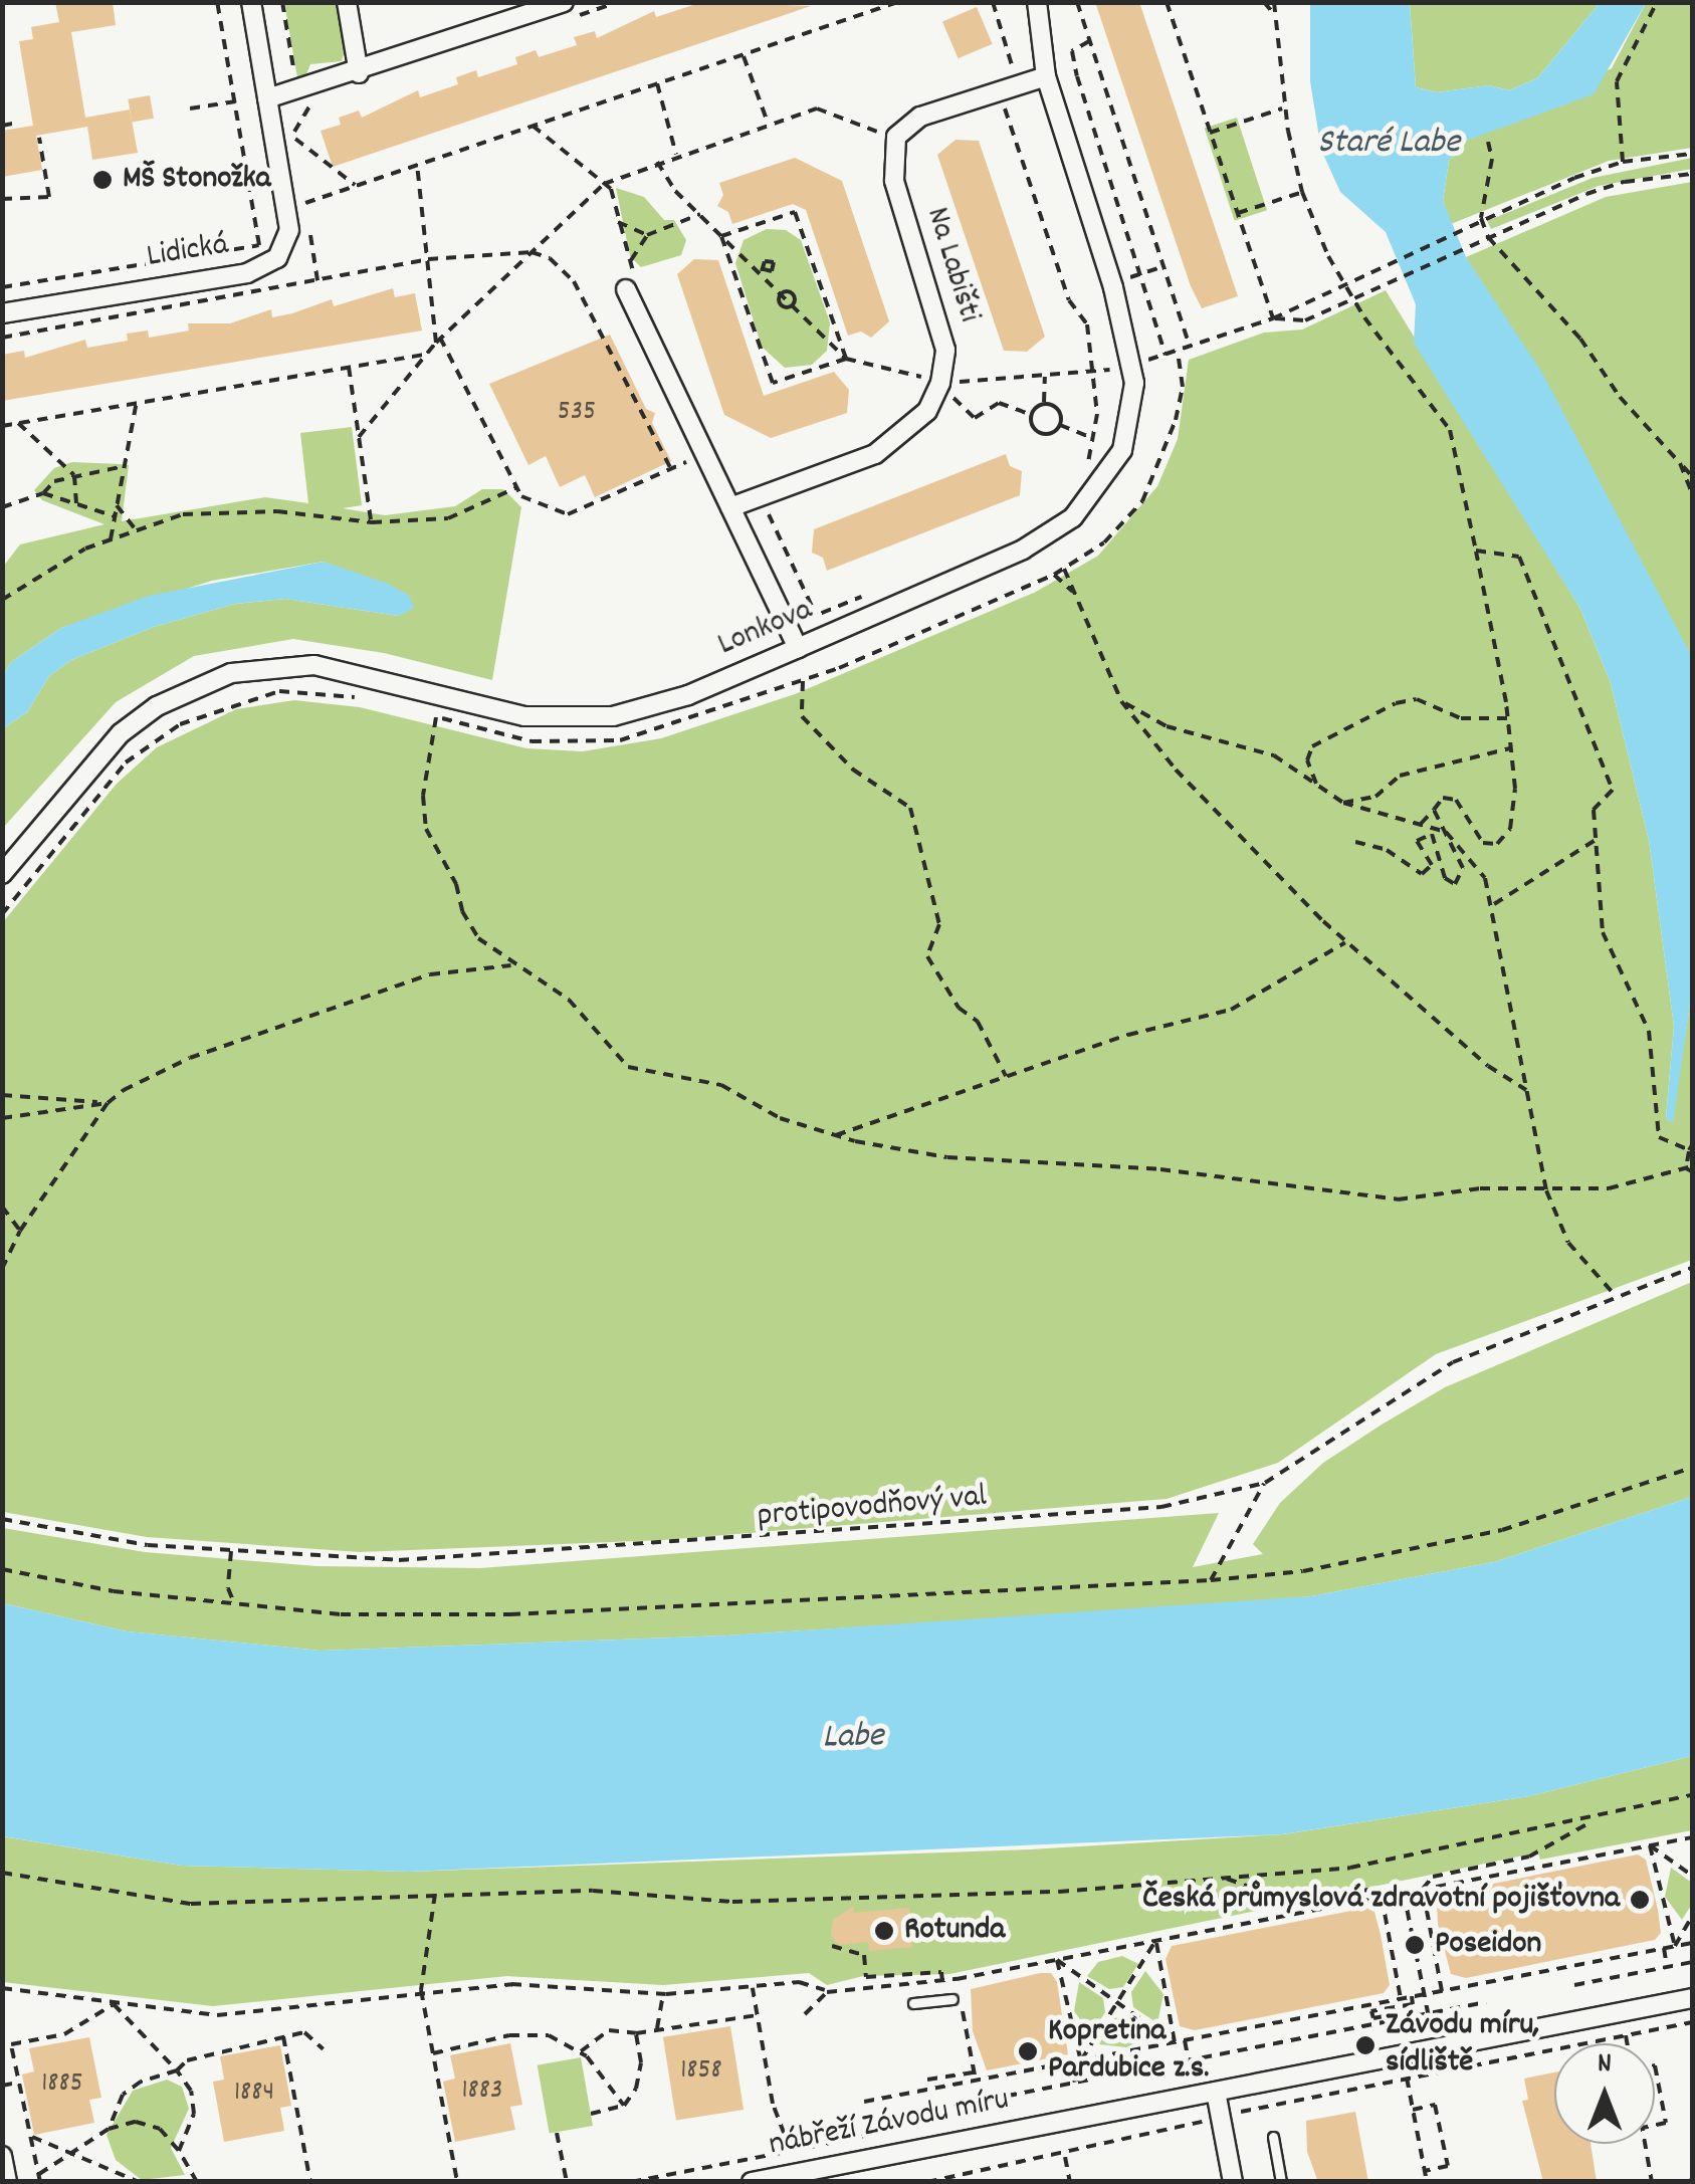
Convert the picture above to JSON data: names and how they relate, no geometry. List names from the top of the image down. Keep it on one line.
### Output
{"streets":{"street":["Lidická","Na Labišti","Lonkova","nábřeží Závodu míru"],"path":["protipovodňový val"]},"water":["Staré Labe","Labe"],"places":["MŠ Stonožka","Česká průmyslová zdravotní pojišťovna","Rotunda","Poseidon","Závodu míru, sídliště","Kopretina Pardubice z.s."],"house_numbers":["535","1858","1885","1883","1884"],"north":"top"}
